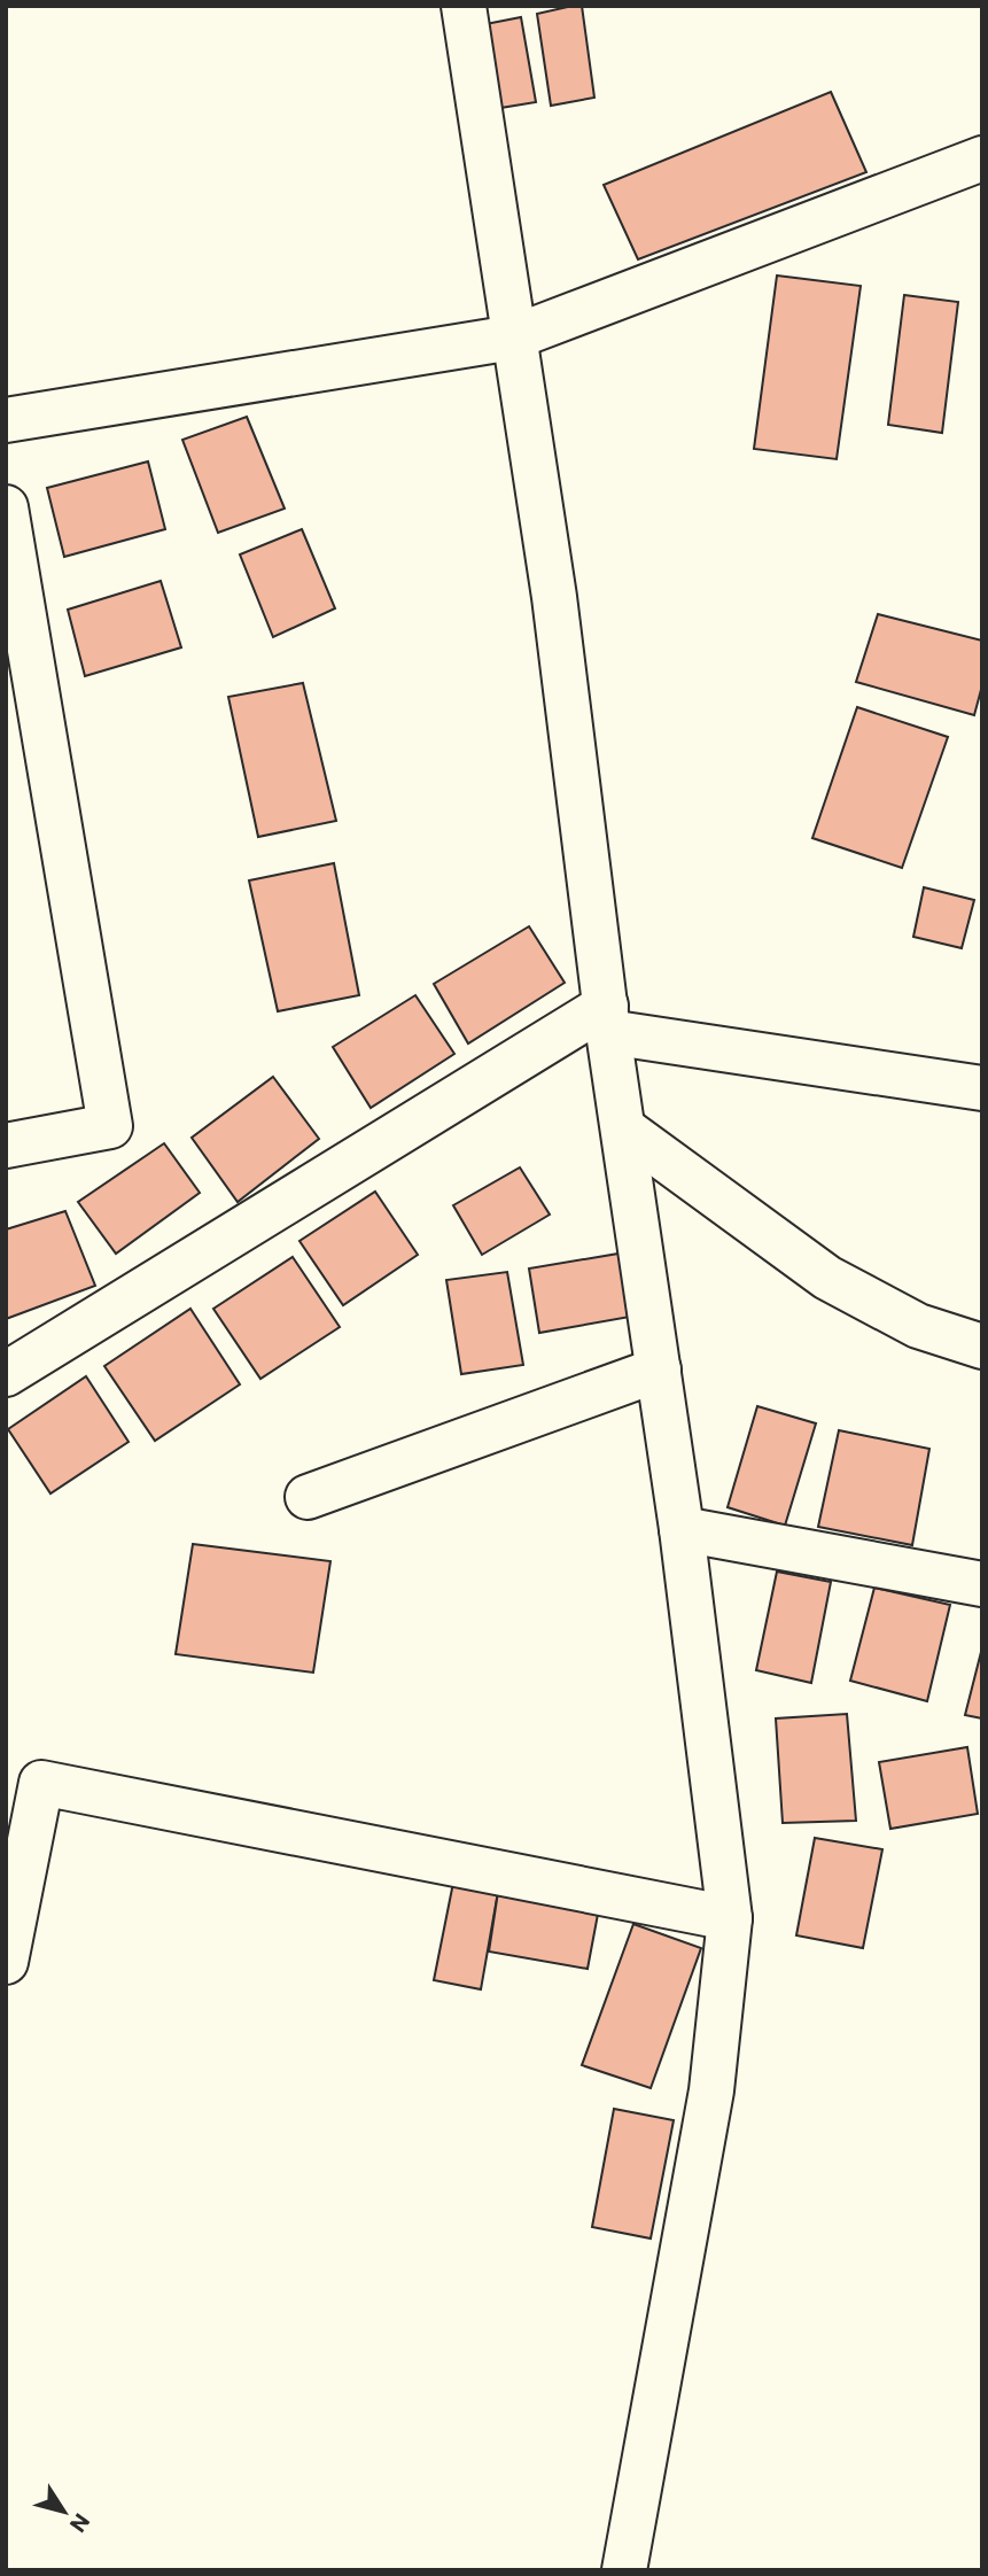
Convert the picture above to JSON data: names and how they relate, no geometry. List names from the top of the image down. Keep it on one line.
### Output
{"north":"bottom right"}
